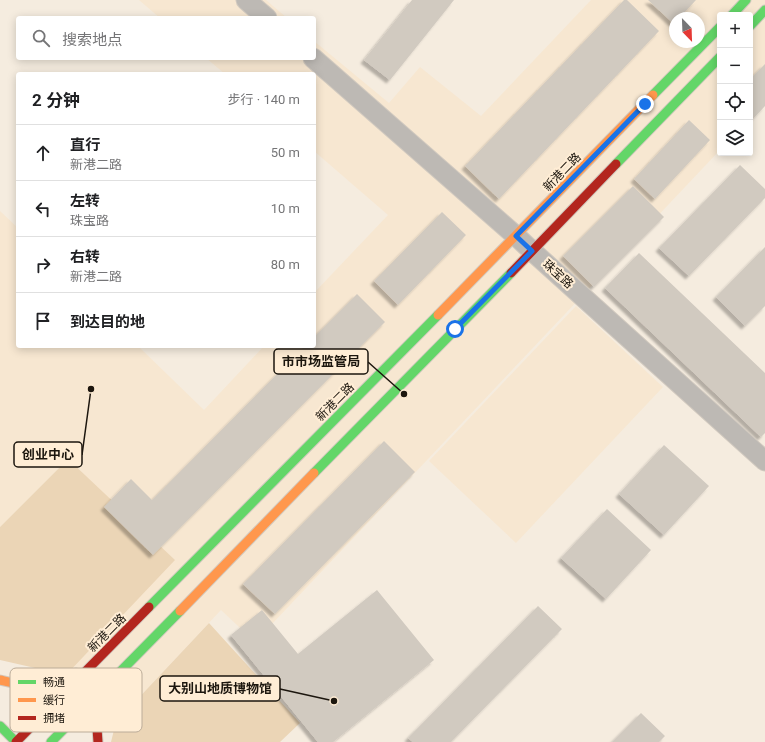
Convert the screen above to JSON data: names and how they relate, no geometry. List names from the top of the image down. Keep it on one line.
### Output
{"streets":{"main road":["新港二路"],"street":["珠宝路"]},"crossings":[["新港二路","珠宝路"]],"places":["创业中心","市市场监管局","大别山地质博物馆"],"legend":["畅通","缓行","拥堵"],"north":"bottom right","page":{"map_buttons":["+","−"],"search":"搜索地点","heading":["2 分钟","步行 · 140 m"],"list":[["直行","新港二路","50 m"],["左转","珠宝路","10 m"],["右转","新港二路","80 m"],"到达目的地"]}}
